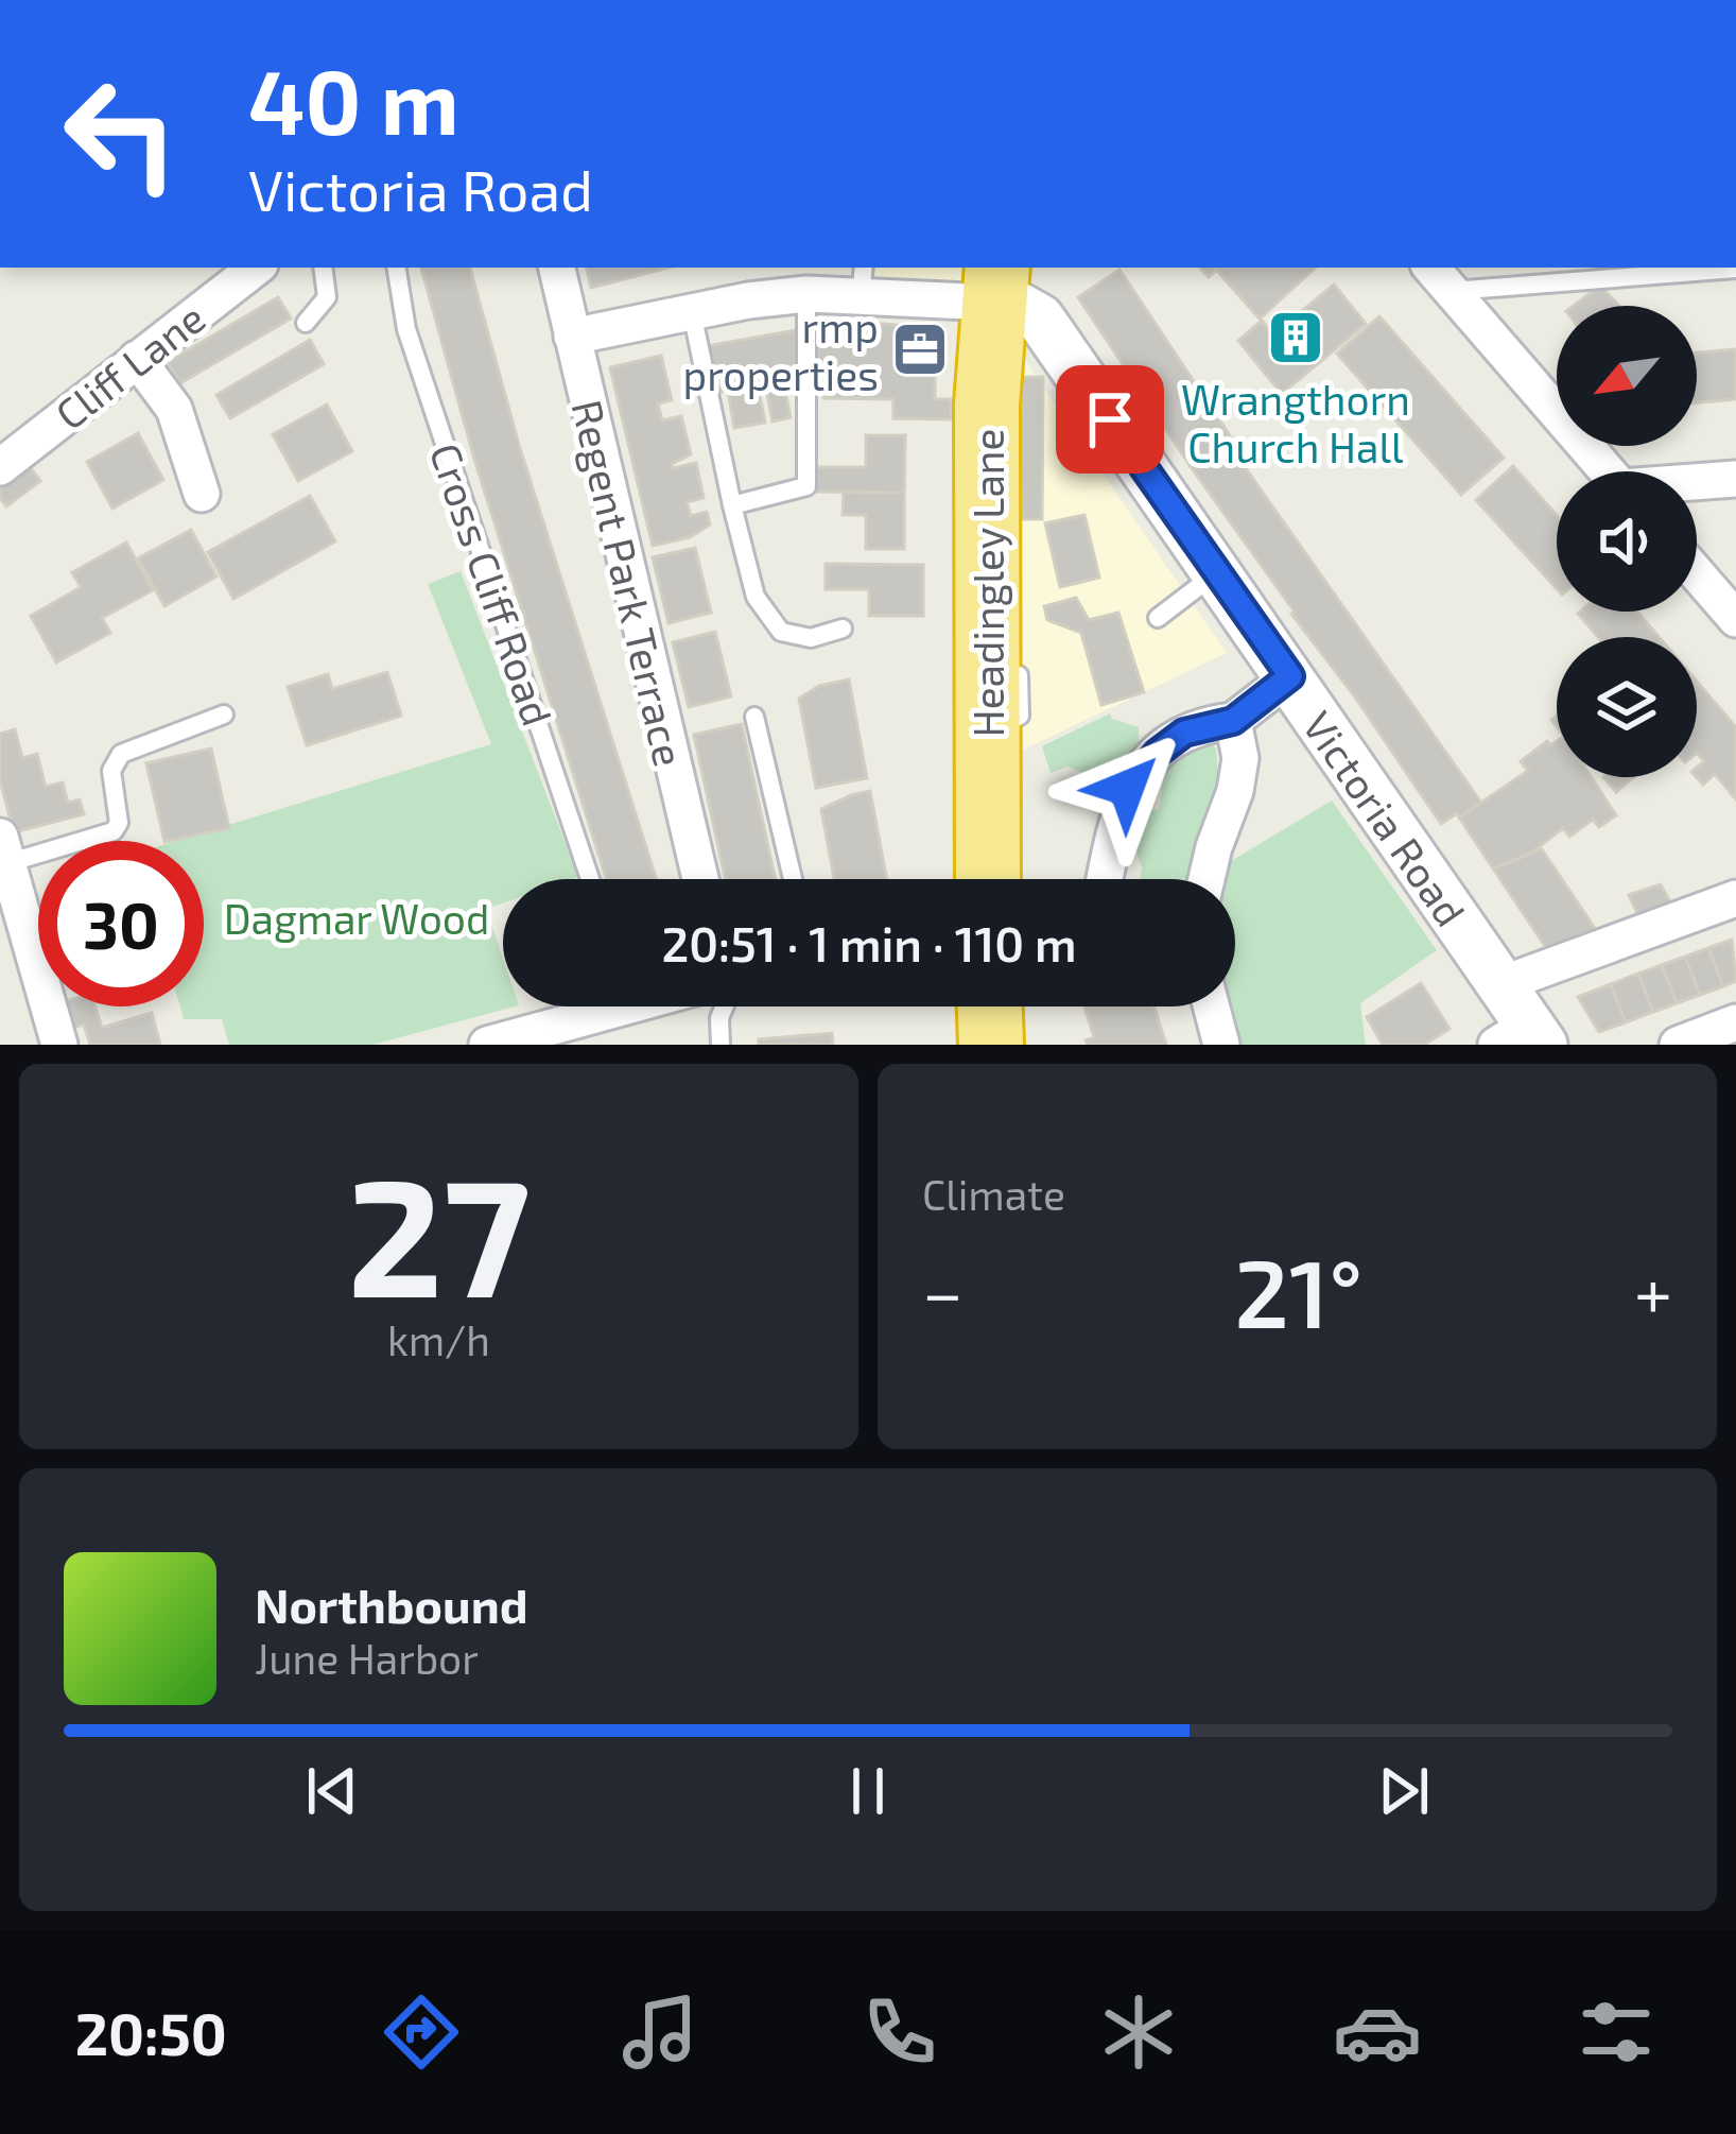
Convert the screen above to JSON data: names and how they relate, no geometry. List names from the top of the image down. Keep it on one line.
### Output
{"streets":{"highway":["Headingley Lane"],"street":["Cliff Lane","Regent Park Terrace","Victoria Road"],"lane":["Cross Cliff Road"]},"crossings":[["Headingley Lane","Victoria Road"]],"parks":["Dagmar Wood"],"places":{"building":["Wrangthorn Church Hall"],"office":["rmp properties"]},"north":"bottom left","page":{"turn":["40 m","Victoria Road"],"limit":"30","trip":"20:51 · 1 min · 110 m","tile":[["27","km/h"],"Climate"],"heat":["−","21°","+"],"song":["Northbound","June Harbor"],"tabs":"20:50"}}
